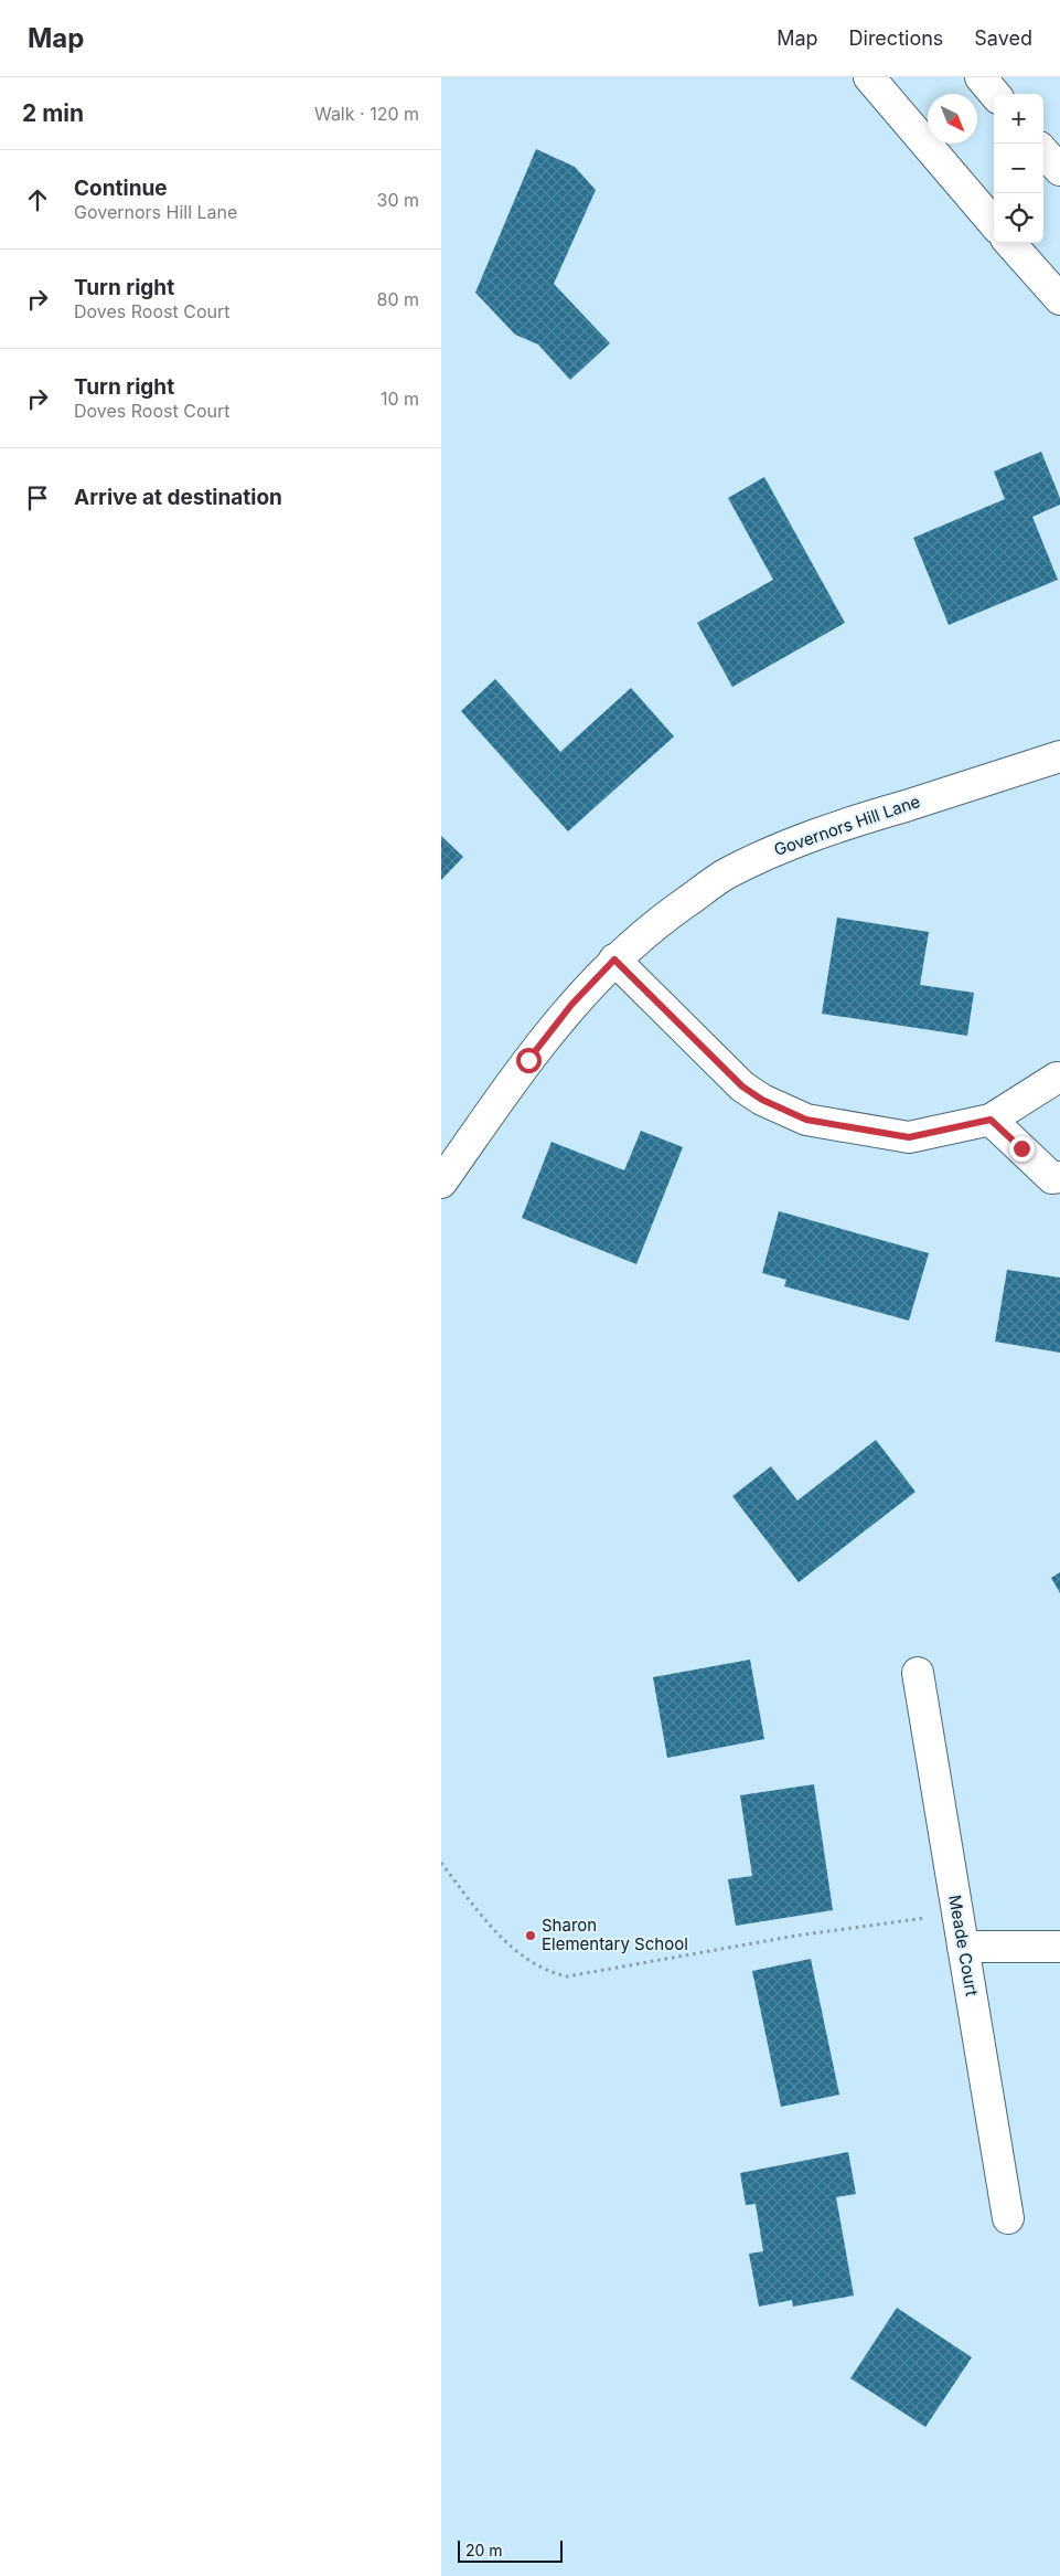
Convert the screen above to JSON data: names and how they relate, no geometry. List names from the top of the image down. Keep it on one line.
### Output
{"streets":{"street":["Governors Hill Lane","Meade Court"]},"places":["Sharon Elementary School"],"scale_bar":"20 m","north":"bottom right","page":{"header":"Map","nav":["Map","Directions","Saved"],"heading":["2 min","Walk · 120 m"],"map_buttons":["+","−"],"list":[["Continue","Governors Hill Lane","30 m"],["Turn right","Doves Roost Court","80 m"],["Turn right","Doves Roost Court","10 m"],"Arrive at destination"],"scale":"20 m"}}
